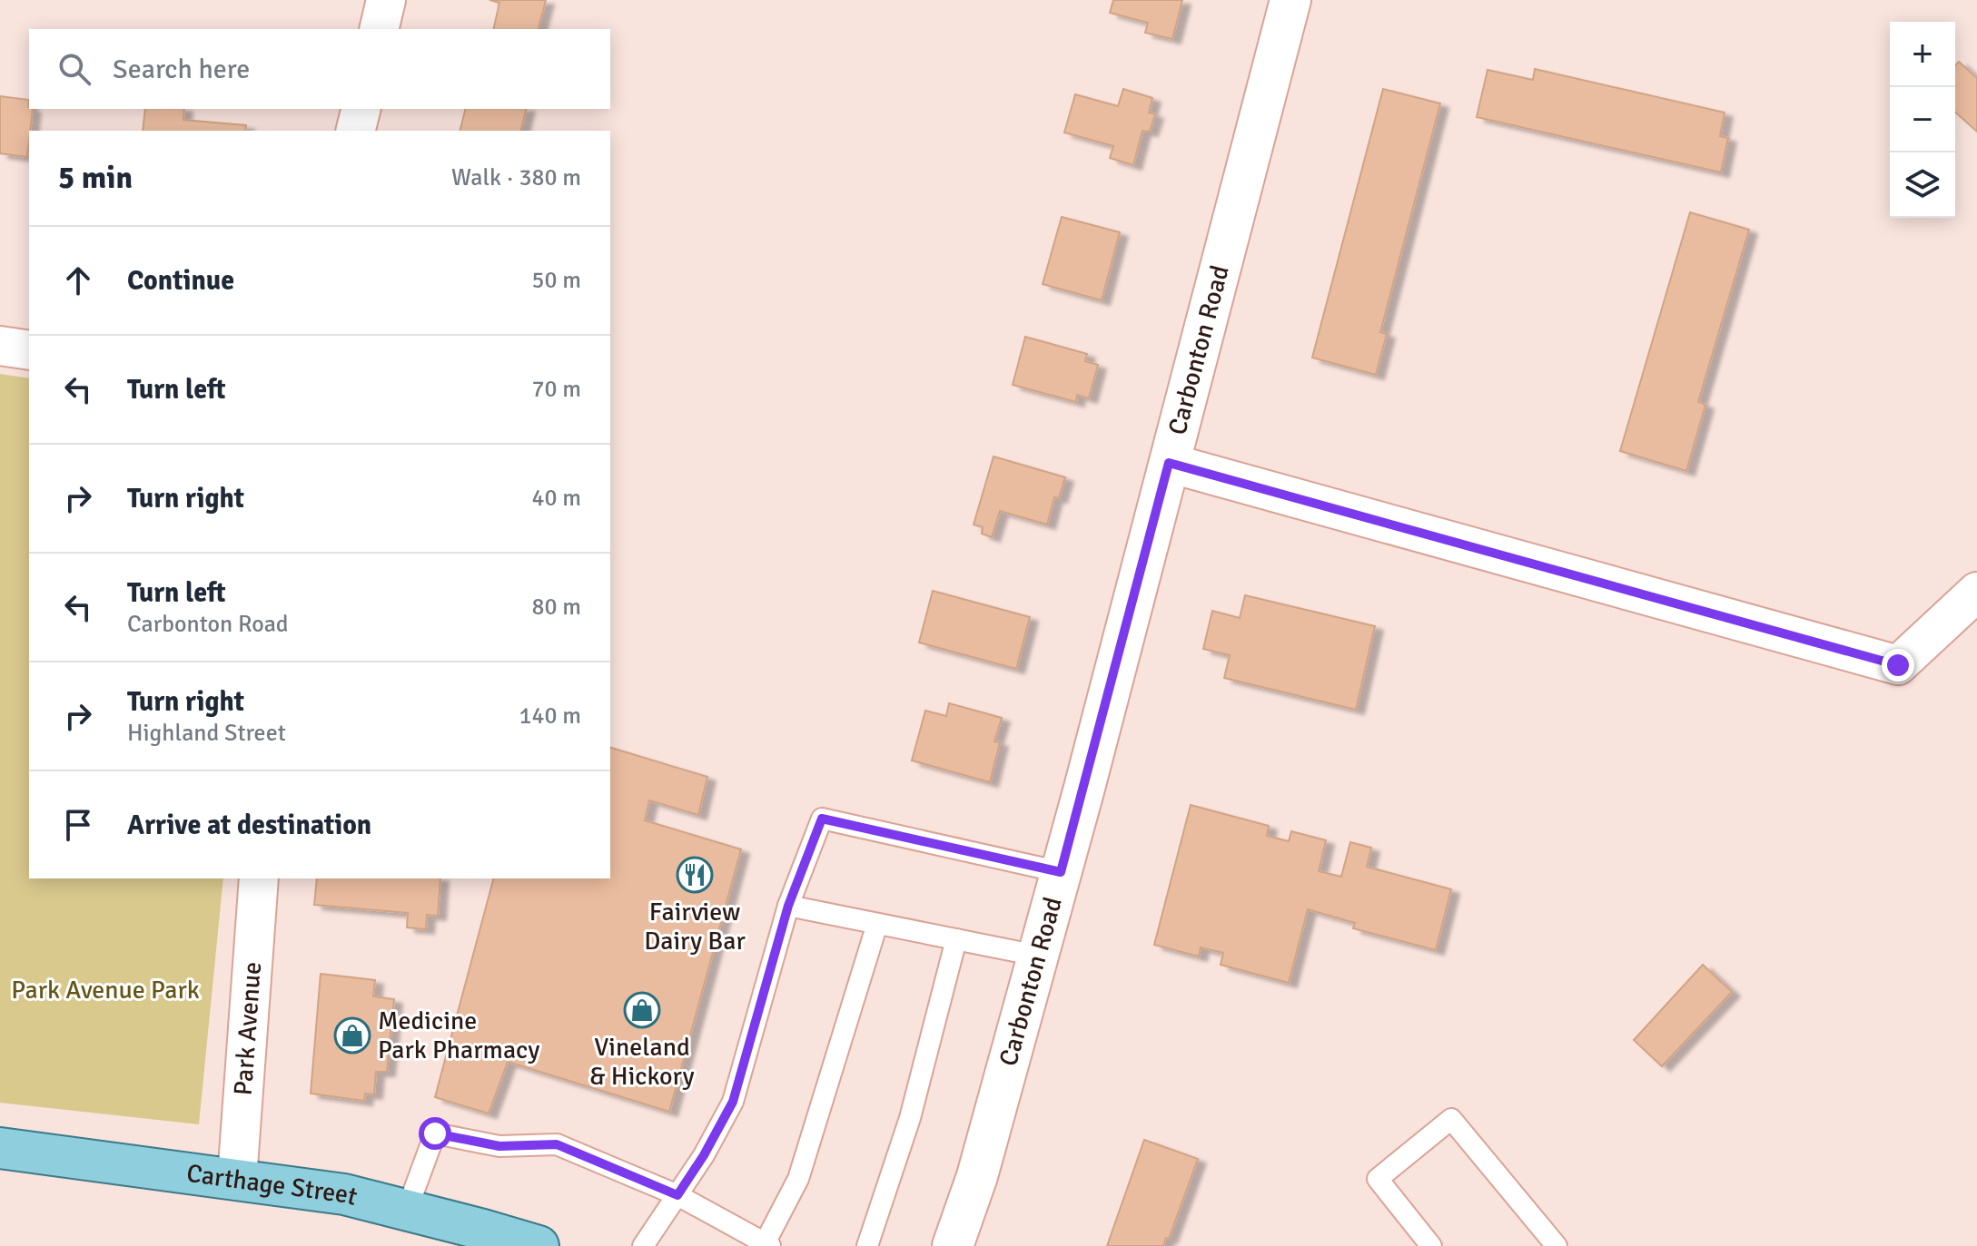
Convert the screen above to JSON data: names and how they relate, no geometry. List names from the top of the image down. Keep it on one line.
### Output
{"streets":{"main road":["Carthage Street"],"street":["Carbonton Road","Park Avenue"]},"crossings":[["Park Avenue","Carthage Street"]],"parks":["Park Avenue Park"],"places":{"restaurant":["Fairview Dairy Bar"],"shop":["Vineland & Hickory","Medicine Park Pharmacy"]},"page":{"map_buttons":["+","−"],"search":"Search here","heading":["5 min","Walk · 380 m"],"list":[["Continue","50 m"],["Turn left","70 m"],["Turn right","40 m"],["Turn left","Carbonton Road","80 m"],["Turn right","Highland Street","140 m"],"Arrive at destination"]}}
